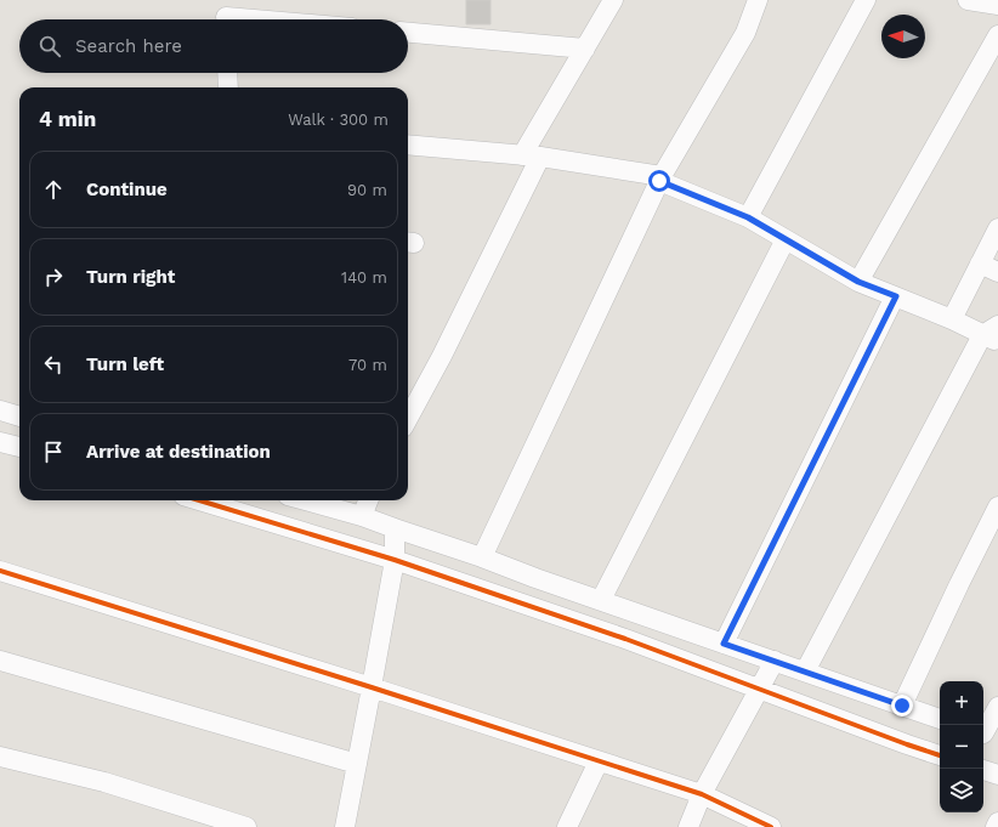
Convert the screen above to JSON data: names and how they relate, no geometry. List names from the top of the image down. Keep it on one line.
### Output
{"north":"left","page":{"search":"Search here","heading":["4 min","Walk · 300 m"],"list":[["Continue","90 m"],["Turn right","140 m"],["Turn left","70 m"],"Arrive at destination"],"map_buttons":["+","−"]}}
